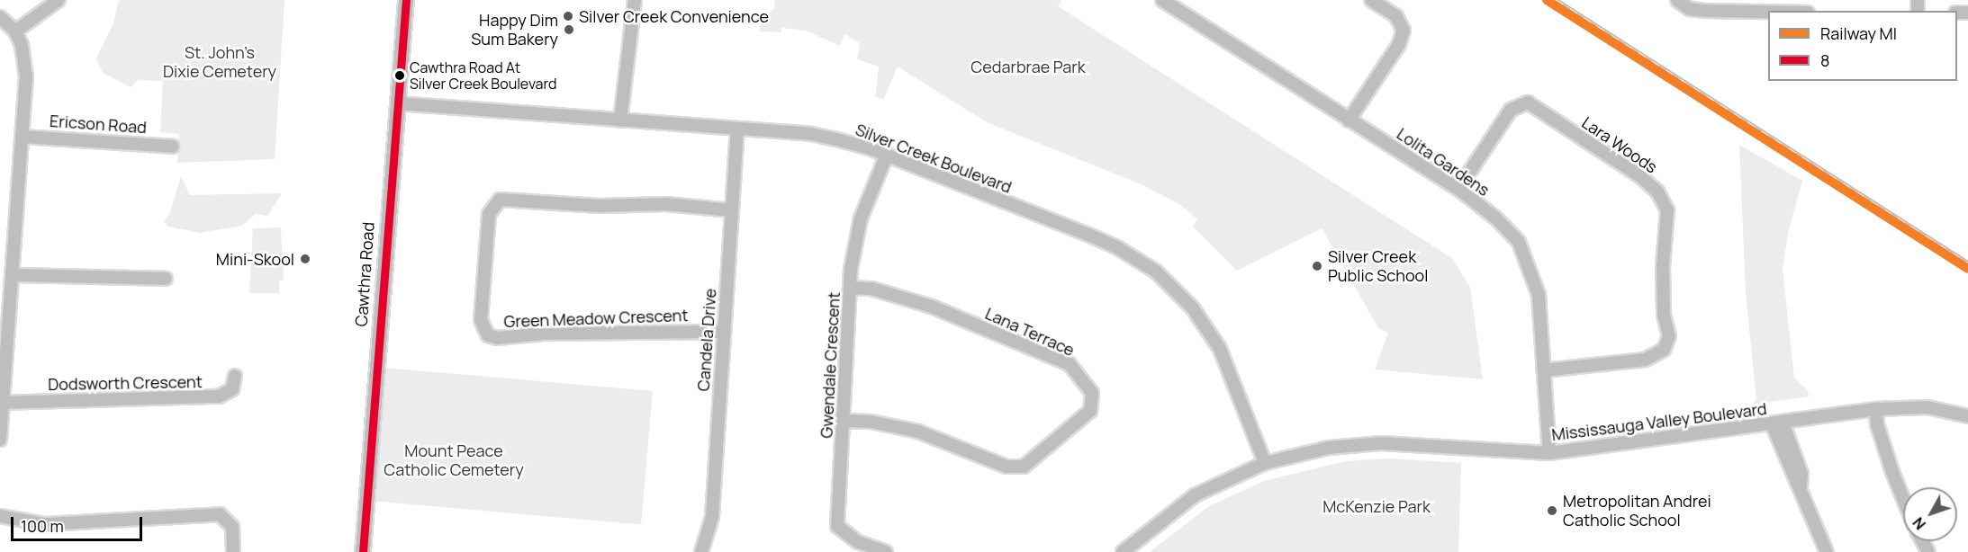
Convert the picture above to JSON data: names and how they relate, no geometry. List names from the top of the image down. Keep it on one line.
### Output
{"streets":{"main road":["Cawthra Road"],"street":["Ericson Road","Lara Woods","Silver Creek Boulevard","Lolita Gardens","Green Meadow Crescent","Lana Terrace","Candela Drive","Gwendale Crescent","Dodsworth Crescent","Mississauga Valley Boulevard"]},"crossings":[["Lara Woods","Lolita Gardens"],["Silver Creek Boulevard","Cawthra Road"],["Silver Creek Boulevard","Candela Drive"],["Silver Creek Boulevard","Gwendale Crescent"],["Silver Creek Boulevard","Mississauga Valley Boulevard"],["Lolita Gardens","Mississauga Valley Boulevard"],["Green Meadow Crescent","Candela Drive"],["Lana Terrace","Gwendale Crescent"]],"parks":["St. John’s Dixie Cemetery","Cedarbrae Park","Mount Peace Catholic Cemetery","McKenzie Park"],"places":["Silver Creek Convenience","Happy Dim Sum Bakery","Cawthra Road At Silver Creek Boulevard","Mini-Skool","Silver Creek Public School","Metropolitan Andrei Catholic School"],"lines":["rail line MI","transit line 8"],"legend":["Railway MI","8"],"scale_bar":"100 m","north":"bottom left"}
